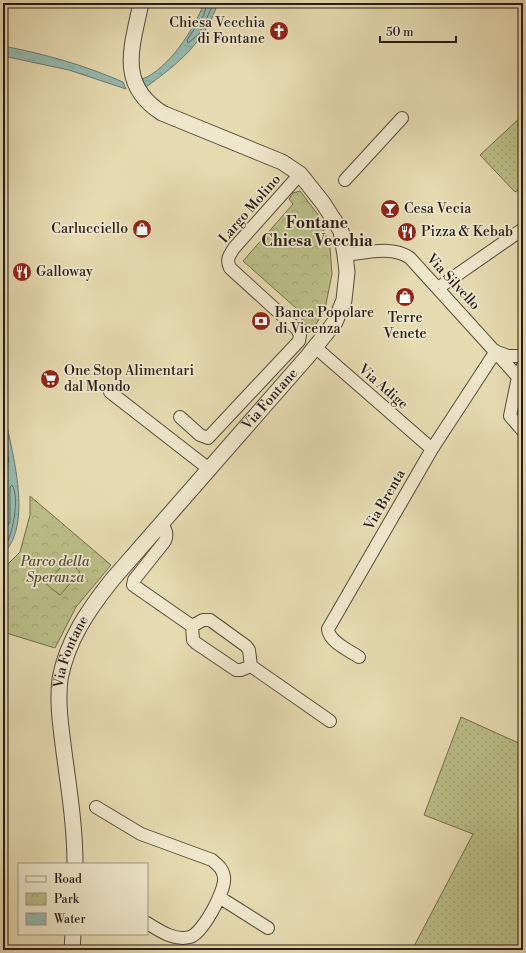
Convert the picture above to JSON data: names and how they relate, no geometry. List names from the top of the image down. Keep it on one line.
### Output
{"streets":{"street":["Largo Molino","Via Silvello","Via Adige","Via Fontane","Via Brenta"]},"crossings":[["Largo Molino","Via Fontane"],["Via Silvello","Via Fontane"],["Via Silvello","Via Brenta"],["Via Adige","Via Fontane"],["Via Adige","Via Brenta"]],"districts":["Fontane Chiesa Vecchia"],"parks":["Parco della Speranza"],"places":{"church":["Chiesa Vecchia di Fontane"],"bar":["Cesa Vecia"],"shop":["Carlucciello","Terre Venete"],"restaurant":["Pizza & Kebab","Galloway"],"bank":["Banca Popolare di Vicenza"],"supermarket":["One Stop Alimentari dal Mondo"]},"legend":["Road","Park","Water"],"scale_bar":"50 m"}
